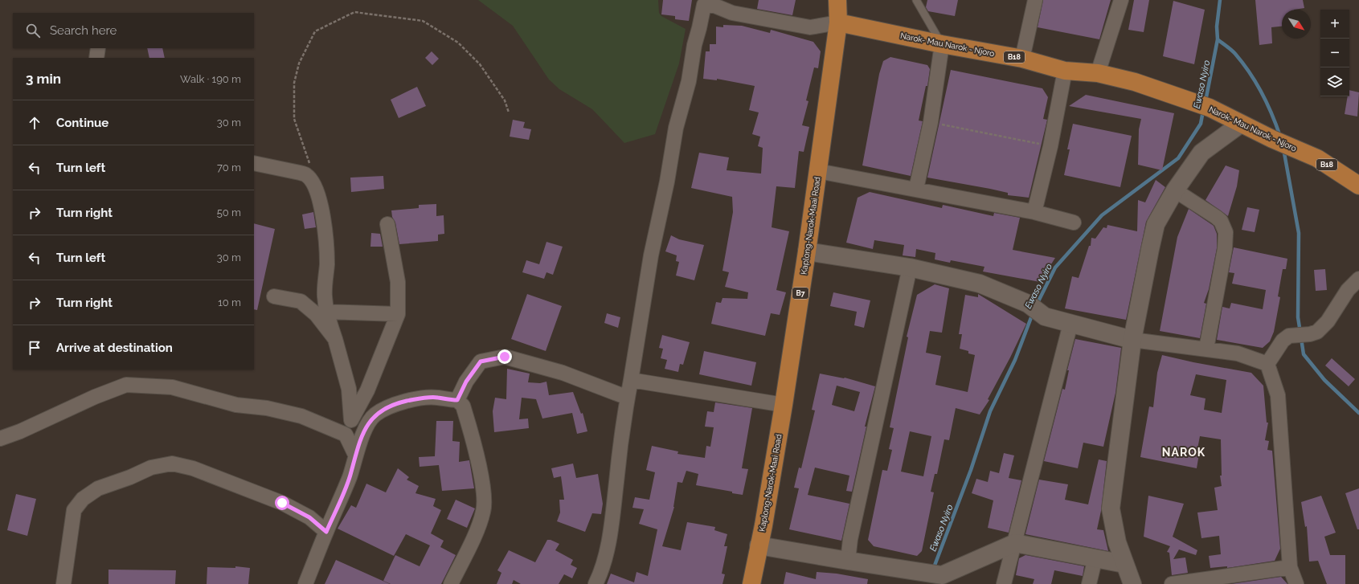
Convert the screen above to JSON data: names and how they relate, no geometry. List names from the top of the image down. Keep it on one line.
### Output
{"streets":{"highway":["Narok- Mau Narok - Njoro","B18","Kaplong-Narok-Maai Road","B7"]},"crossings":[["Narok- Mau Narok - Njoro","Kaplong-Narok-Maai Road"]],"districts":["NAROK"],"water":["Ewaso Nyiro"],"north":"bottom right","page":{"map_buttons":["+","−"],"search":"Search here","heading":["3 min","Walk · 190 m"],"list":[["Continue","30 m"],["Turn left","70 m"],["Turn right","50 m"],["Turn left","30 m"],["Turn right","10 m"],"Arrive at destination"]}}
